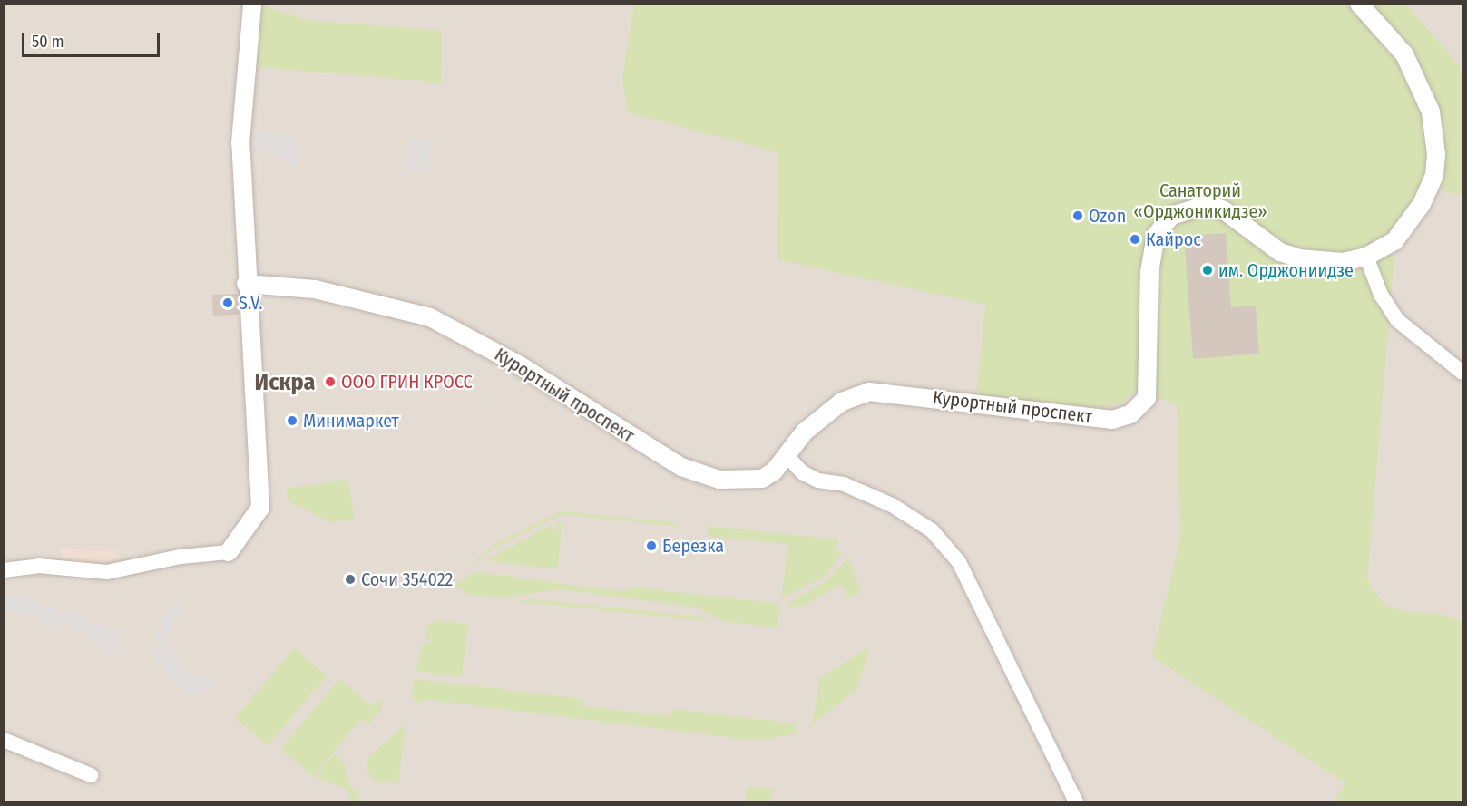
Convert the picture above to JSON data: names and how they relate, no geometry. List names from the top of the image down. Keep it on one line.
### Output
{"streets":{"street":["Курортный проспект"]},"districts":["Искра"],"parks":["Санаторий «Орджоникидзе»"],"places":["Ozon","Кайрос","им. Орджониидзе","S.V.","ООО ГРИН КРОСС","Минимаркет","Березка","Сочи 354022"],"scale_bar":"50 m"}
